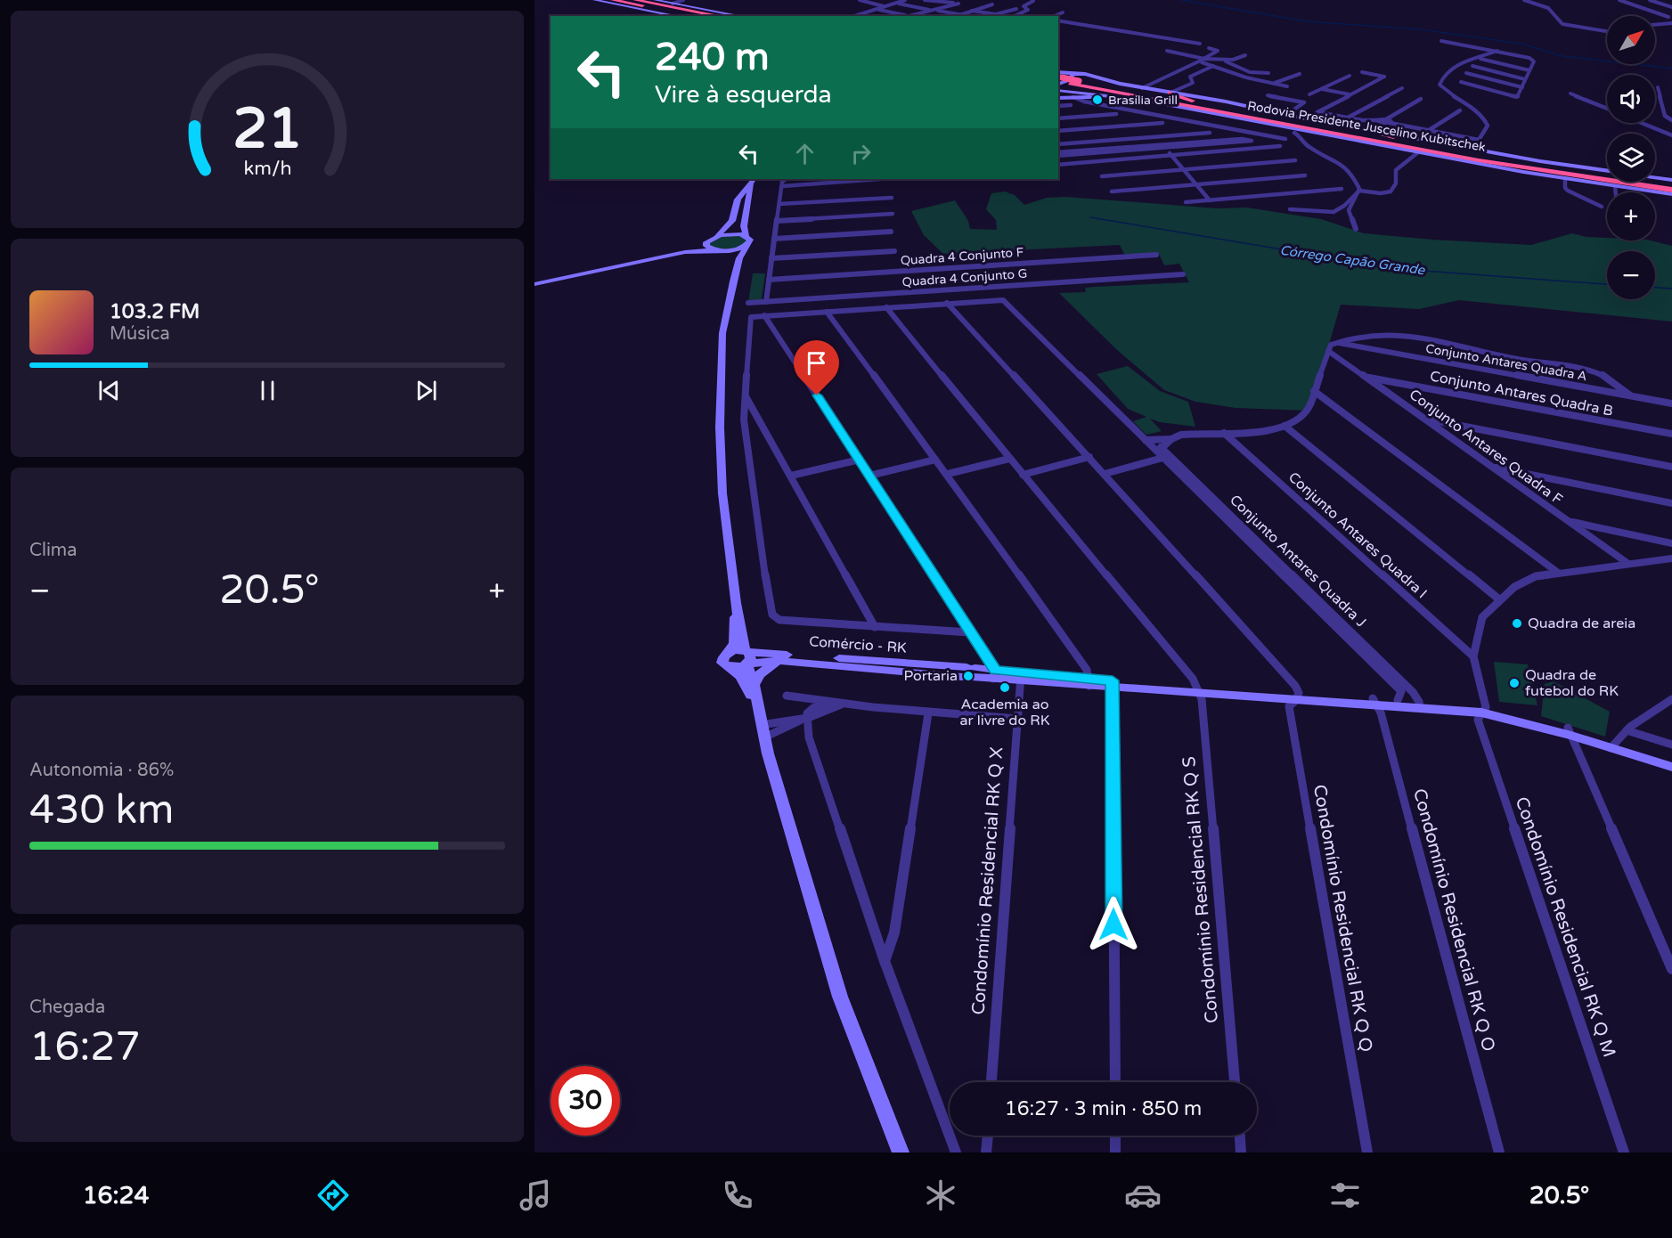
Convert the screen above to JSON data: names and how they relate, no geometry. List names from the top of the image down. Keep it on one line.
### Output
{"streets":{"highway":["Rodovia Presidente Juscelino Kubitschek"],"main road":["Comércio - RK"],"street":["Quadra 4 Conjunto F","Quadra 4 Conjunto G","Conjunto Antares Quadra A","Conjunto Antares Quadra B","Conjunto Antares Quadra F","Conjunto Antares Quadra I","Conjunto Antares Quadra J","Condomínio Residencial RK Q X","Condomínio Residencial RK Q S","Condomínio Residencial RK Q Q","Condomínio Residencial RK Q O","Condomínio Residencial RK Q M"]},"crossings":[["Conjunto Antares Quadra B","Conjunto Antares Quadra F"],["Conjunto Antares Quadra I","Condomínio Residencial RK Q M"],["Comércio - RK","Condomínio Residencial RK Q X"],["Comércio - RK","Condomínio Residencial RK Q S"],["Comércio - RK","Condomínio Residencial RK Q Q"],["Comércio - RK","Condomínio Residencial RK Q O"]],"water":["Córrego Capão Grande"],"places":["Brasília Grill","Quadra de areia","Portaria","Quadra de futebol do RK","Academia ao ar livre do RK"],"north":"top right","page":{"map_buttons":["+","−"],"turn":["240 m","Vire à esquerda"],"song":["103.2 FM","Música"],"tile":["Clima",["Autonomia · 86%","430 km"],["Chegada","16:27"]],"heat":["−","20.5°","+"],"limit":"30","trip":"16:27 · 3 min · 850 m","tabs":["16:24","20.5°"],"gauge":["21","km/h"]}}
